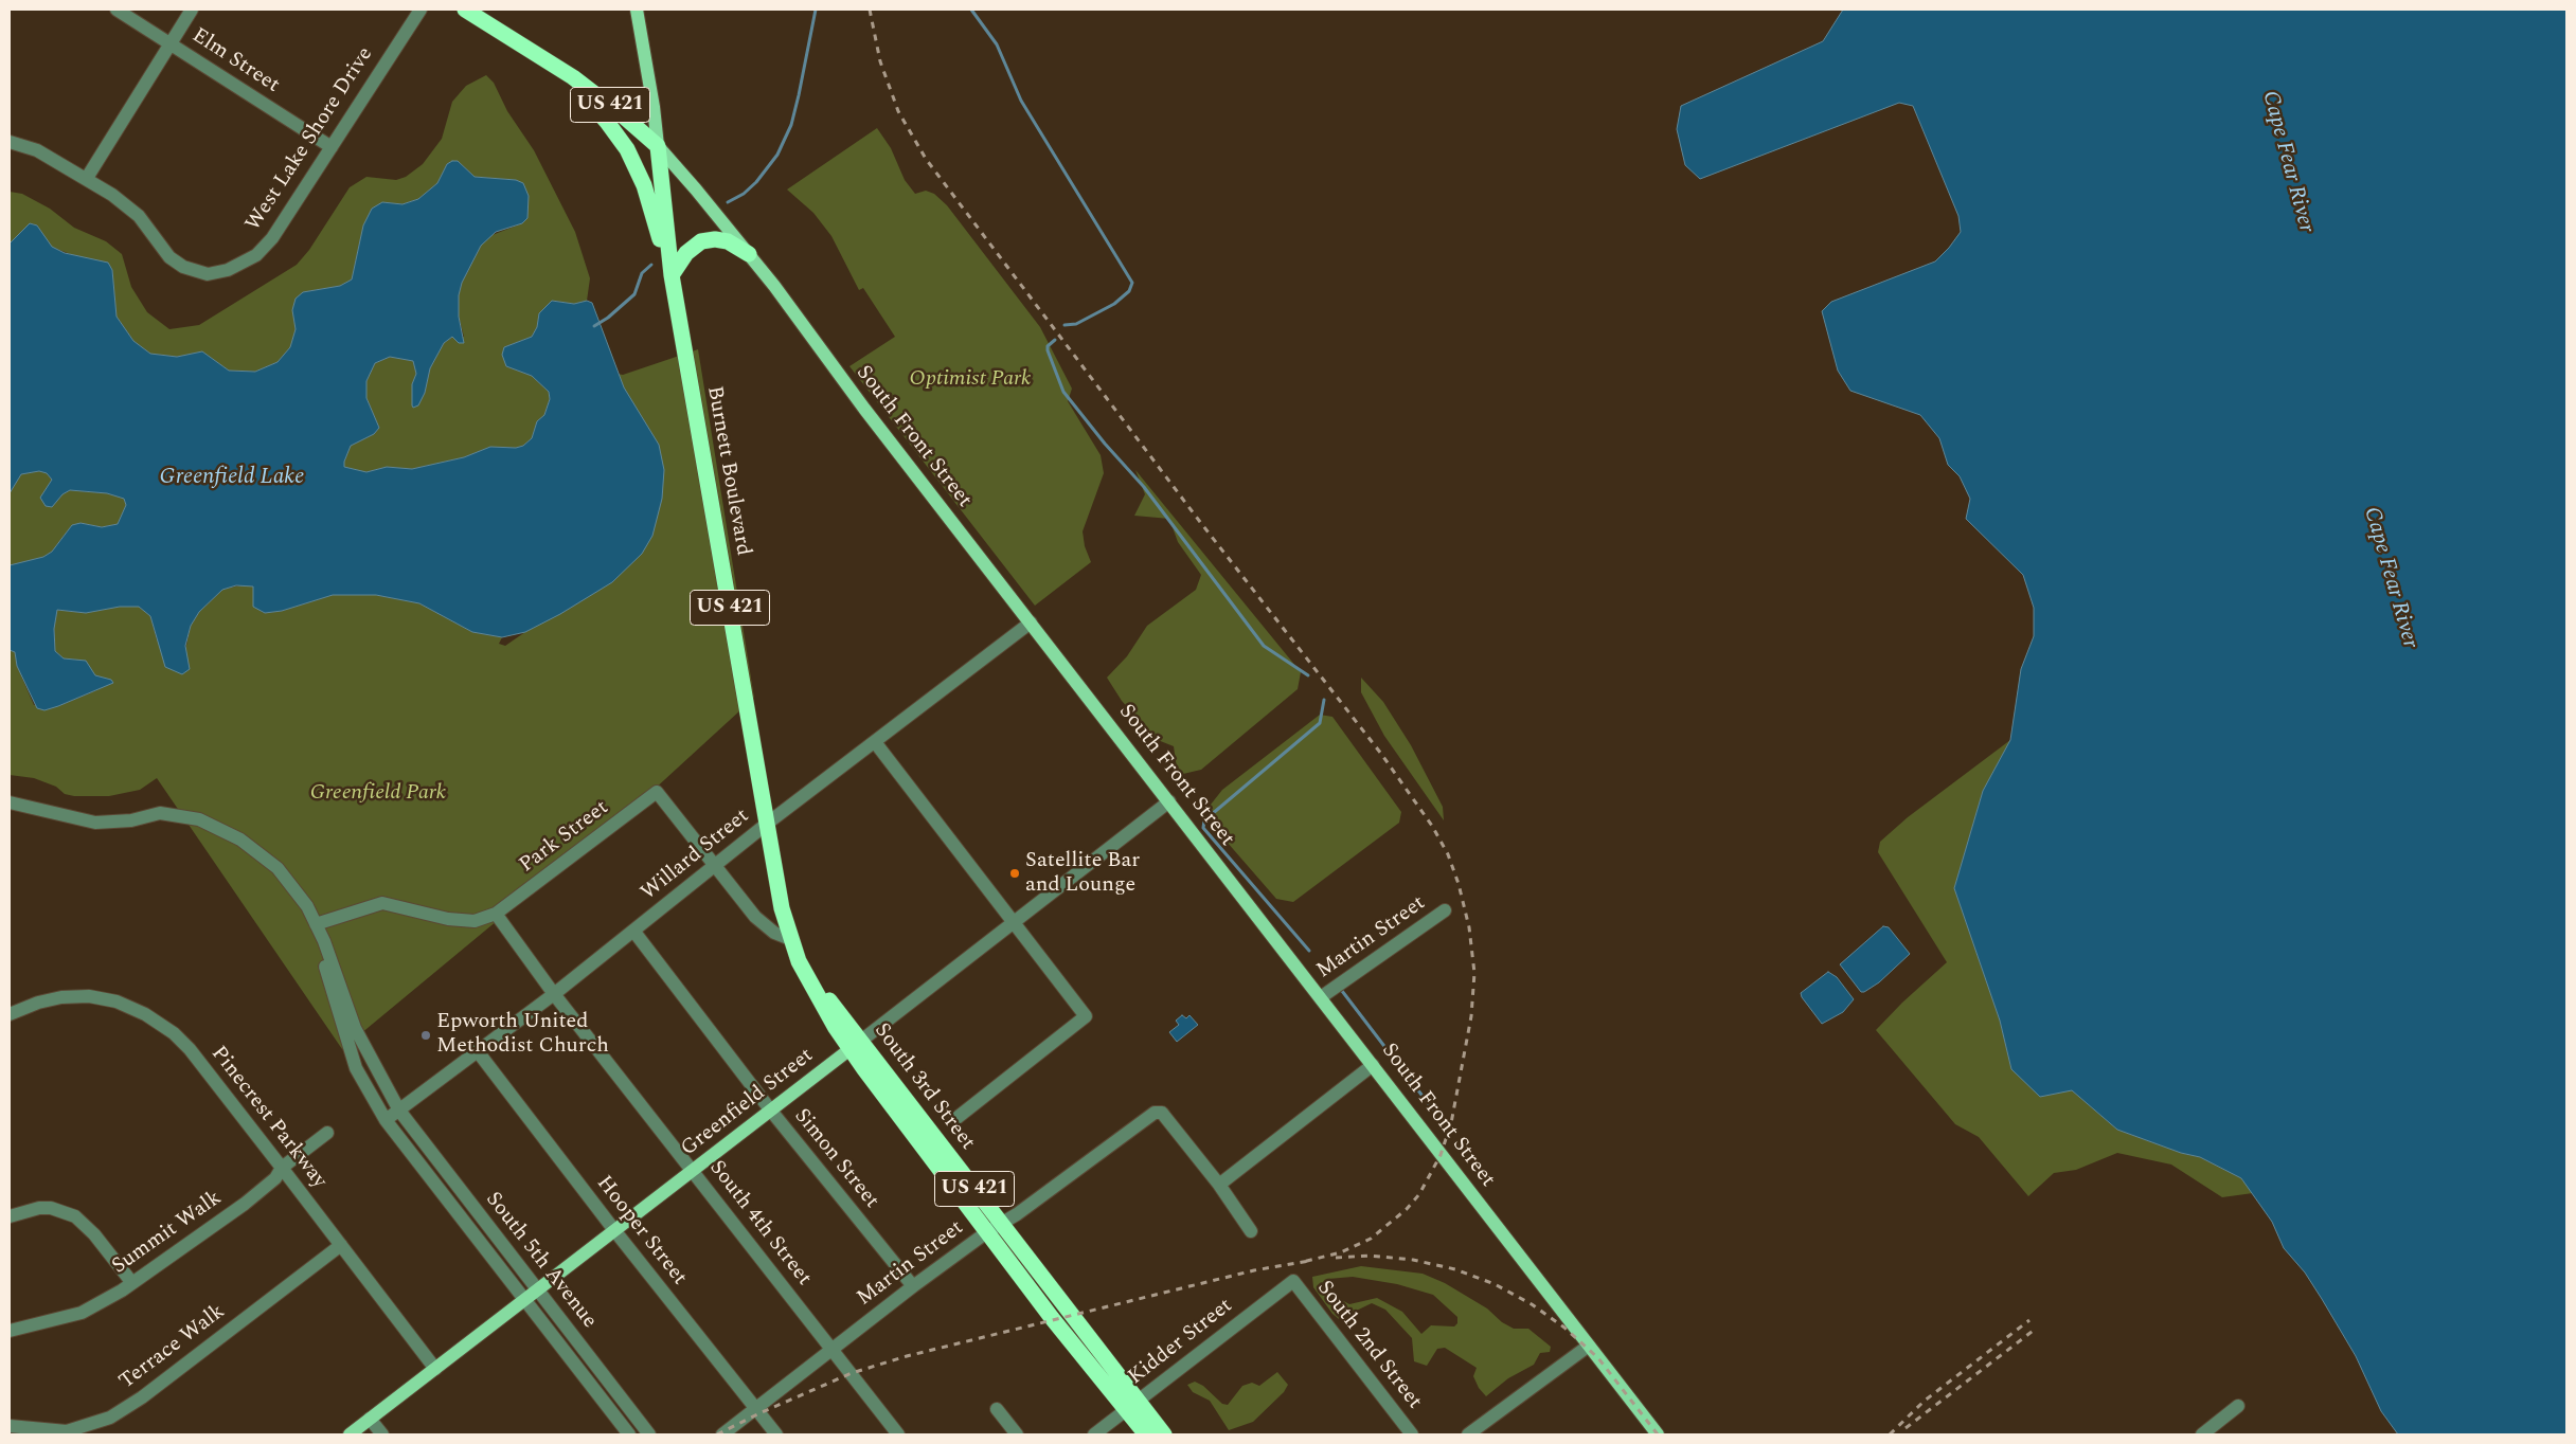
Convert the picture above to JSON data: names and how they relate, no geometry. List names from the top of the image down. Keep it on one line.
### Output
{"streets":{"highway":["US 421","Burnett Boulevard","South 3rd Street"],"main road":["South Front Street","Greenfield Street"],"street":["Elm Street","West Lake Shore Drive","Park Street","Willard Street","Martin Street","Pinecrest Parkway","Simon Street","South 4th Street","Hooper Street","Summit Walk","South 5th Avenue","Kidder Street","South 2nd Street","Terrace Walk"]},"crossings":[["Elm Street","West Lake Shore Drive"],["US 421","South Front Street"],["US 421","Burnett Boulevard"],["South Front Street","Burnett Boulevard"],["South Front Street","Willard Street"],["South Front Street","Martin Street"],["South Front Street","Greenfield Street"],["Burnett Boulevard","Willard Street"],["Burnett Boulevard","South 3rd Street"],["Park Street","Willard Street"],["Park Street","South 4th Street"],["Willard Street","Simon Street"],["Willard Street","South 4th Street"],["Willard Street","Hooper Street"],["Willard Street","South 5th Avenue"],["Martin Street","South 3rd Street"],["Martin Street","Simon Street"],["Martin Street","South 4th Street"],["Martin Street","Hooper Street"],["South 3rd Street","Greenfield Street"],["South 3rd Street","Kidder Street"],["Greenfield Street","Pinecrest Parkway"],["Greenfield Street","Simon Street"],["Greenfield Street","South 4th Street"],["Greenfield Street","Hooper Street"],["Greenfield Street","South 5th Avenue"],["Pinecrest Parkway","Summit Walk"],["Pinecrest Parkway","Terrace Walk"],["Kidder Street","South 2nd Street"]],"water":["Cape Fear River","Greenfield Lake"],"parks":["Optimist Park","Greenfield Park"],"places":["Satellite Bar and Lounge","Epworth United Methodist Church"]}
